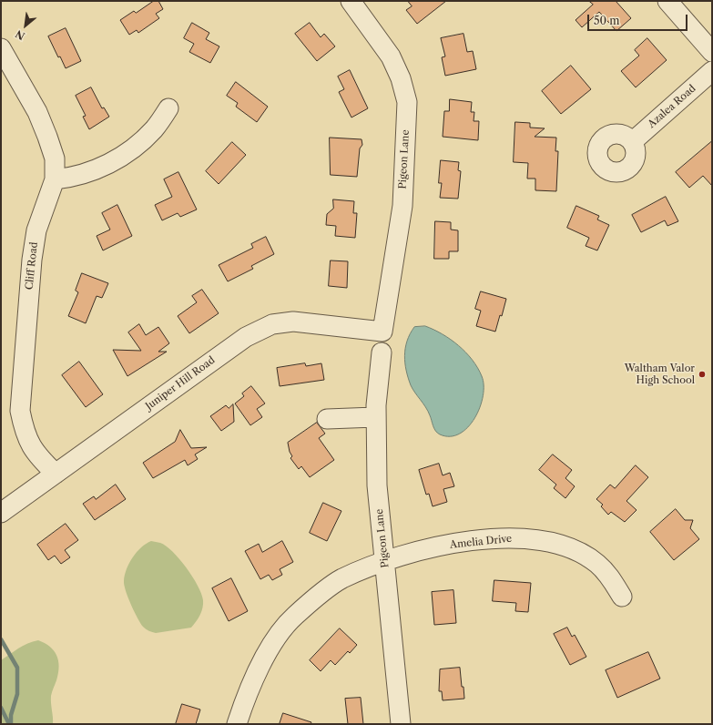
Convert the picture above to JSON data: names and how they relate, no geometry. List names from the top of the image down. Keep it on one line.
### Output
{"streets":{"street":["Azalea Road","Pigeon Lane","Cliff Road","Juniper Hill Road","Amelia Drive"]},"crossings":[["Pigeon Lane","Juniper Hill Road"],["Pigeon Lane","Amelia Drive"],["Cliff Road","Juniper Hill Road"]],"places":["Waltham Valor High School"],"scale_bar":"50 m","north":"bottom left"}
